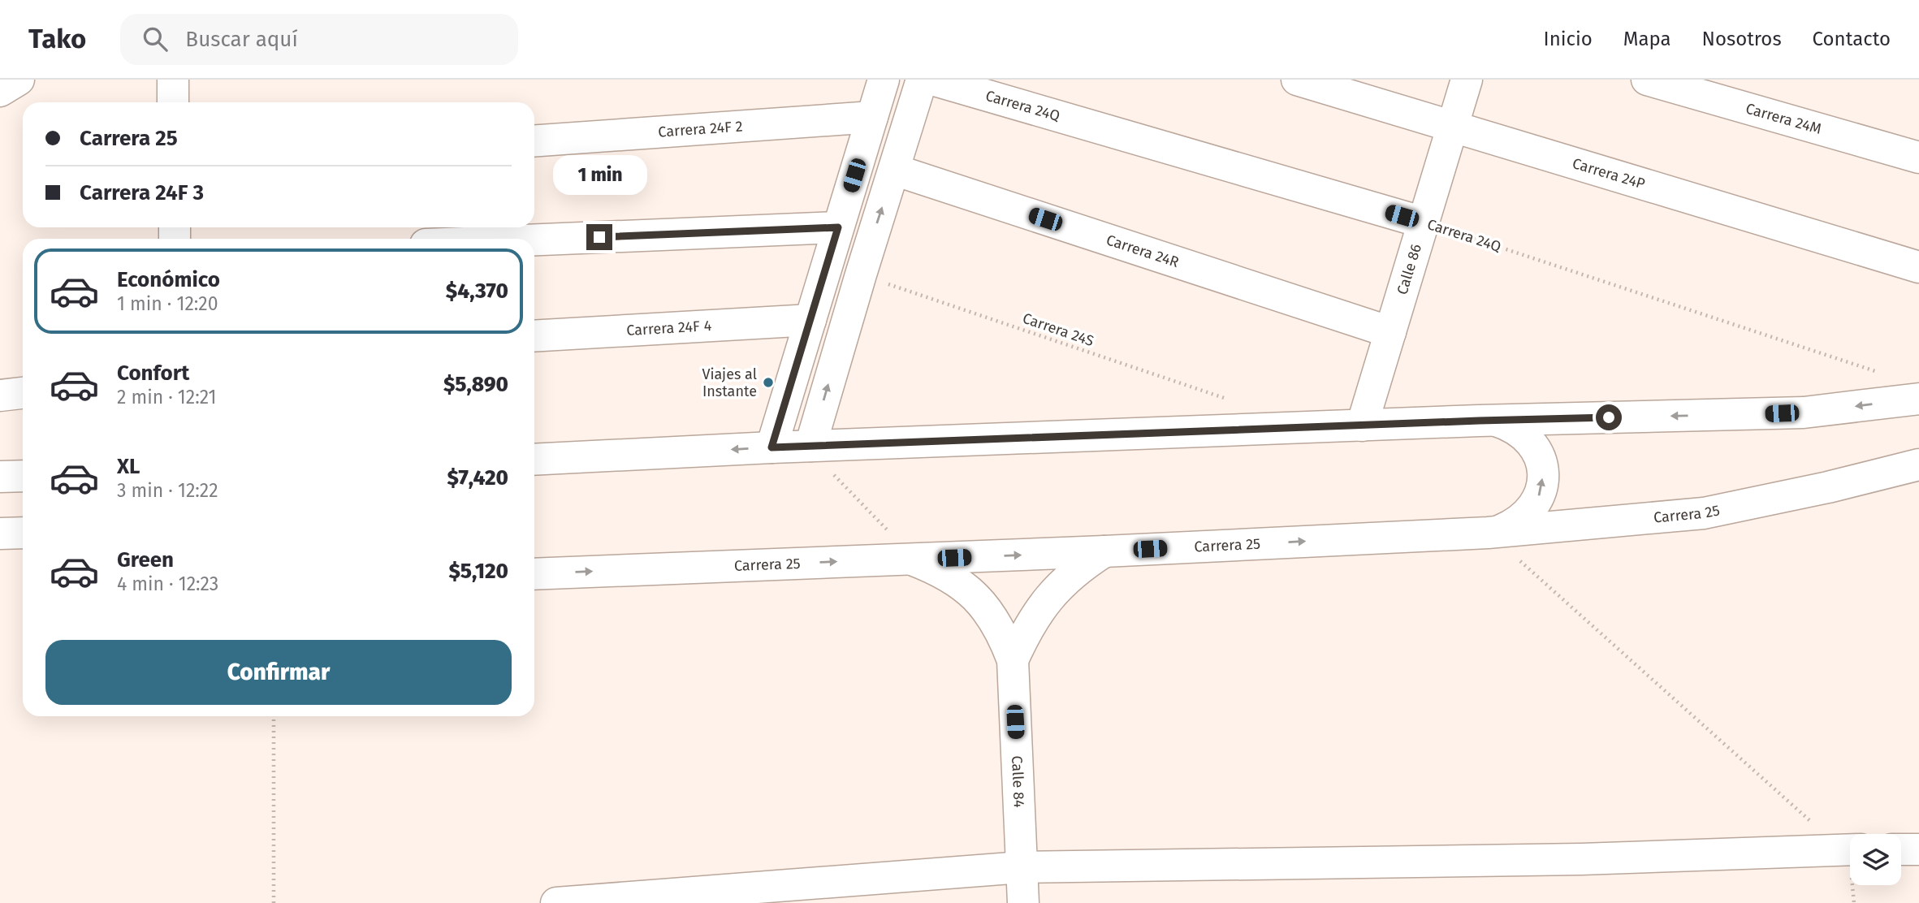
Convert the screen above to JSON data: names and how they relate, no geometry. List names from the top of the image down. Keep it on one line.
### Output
{"streets":{"street":["Carrera 24Q","Carrera 24M","Carrera 24F 2","Carrera 24P","Carrera 24R","Calle 86","Carrera 24F 4","Carrera 25","Calle 84"],"path":["Carrera 24S"]},"crossings":[["Carrera 24Q","Calle 86"],["Carrera 24P","Calle 86"],["Carrera 24R","Calle 86"],["Carrera 25","Calle 84"]],"places":["Viajes al Instante"],"page":{"header":"Tako","search":"Buscar aquí","nav":["Inicio","Mapa","Nosotros","Contacto"],"banner":["Carrera 25","Carrera 24F 3"],"bubble":"1 min","list":[{"name":"Económico","note":"1 min · 12:20","value":"$4,370"},{"name":"Confort","note":"2 min · 12:21","value":"$5,890"},{"name":"XL","note":"3 min · 12:22","value":"$7,420"},{"name":"Green","note":"4 min · 12:23","value":"$5,120"}],"buttons":"Confirmar"}}
